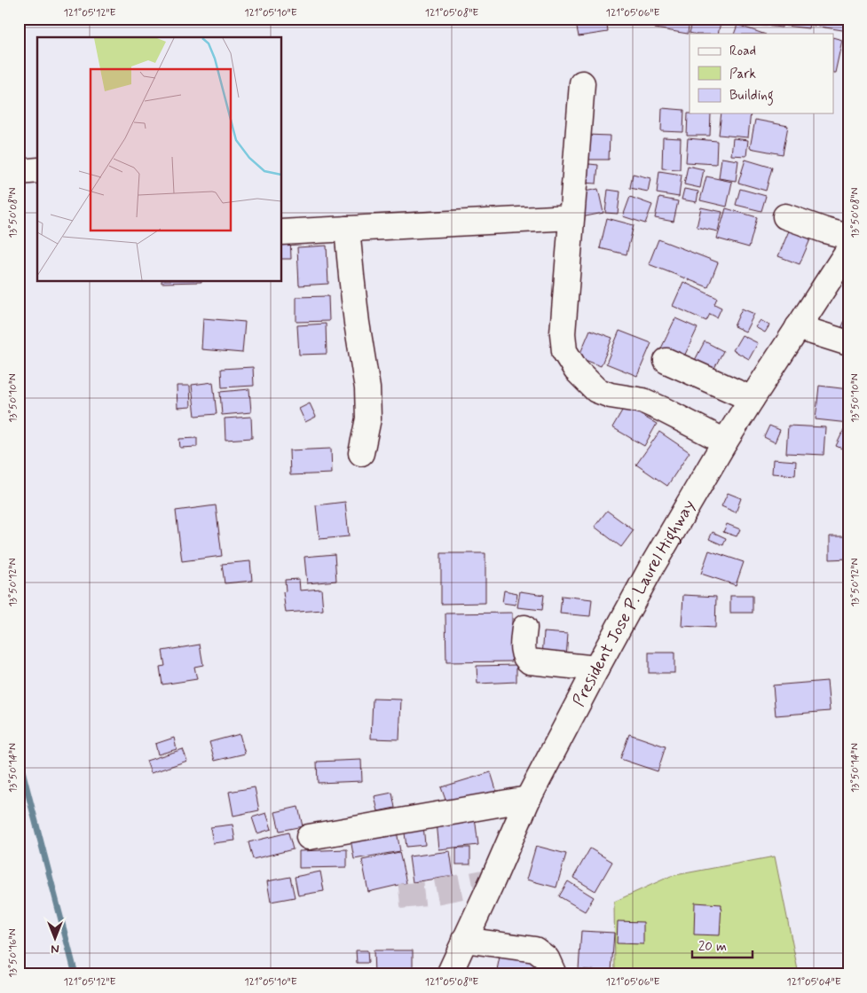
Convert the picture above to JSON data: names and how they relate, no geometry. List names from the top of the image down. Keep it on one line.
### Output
{"streets":{"main road":["President Jose P. Laurel Highway"]},"legend":["Road","Park","Building"],"scale_bar":"20 m","north":"bottom","coordinates":["121°05'12\"E","121°05'10\"E","121°05'08\"E","121°05'06\"E","13°50'08\"N","13°50'10\"N","13°50'12\"N","13°50'14\"N","13°50'16\"N","121°05'04\"E"]}
